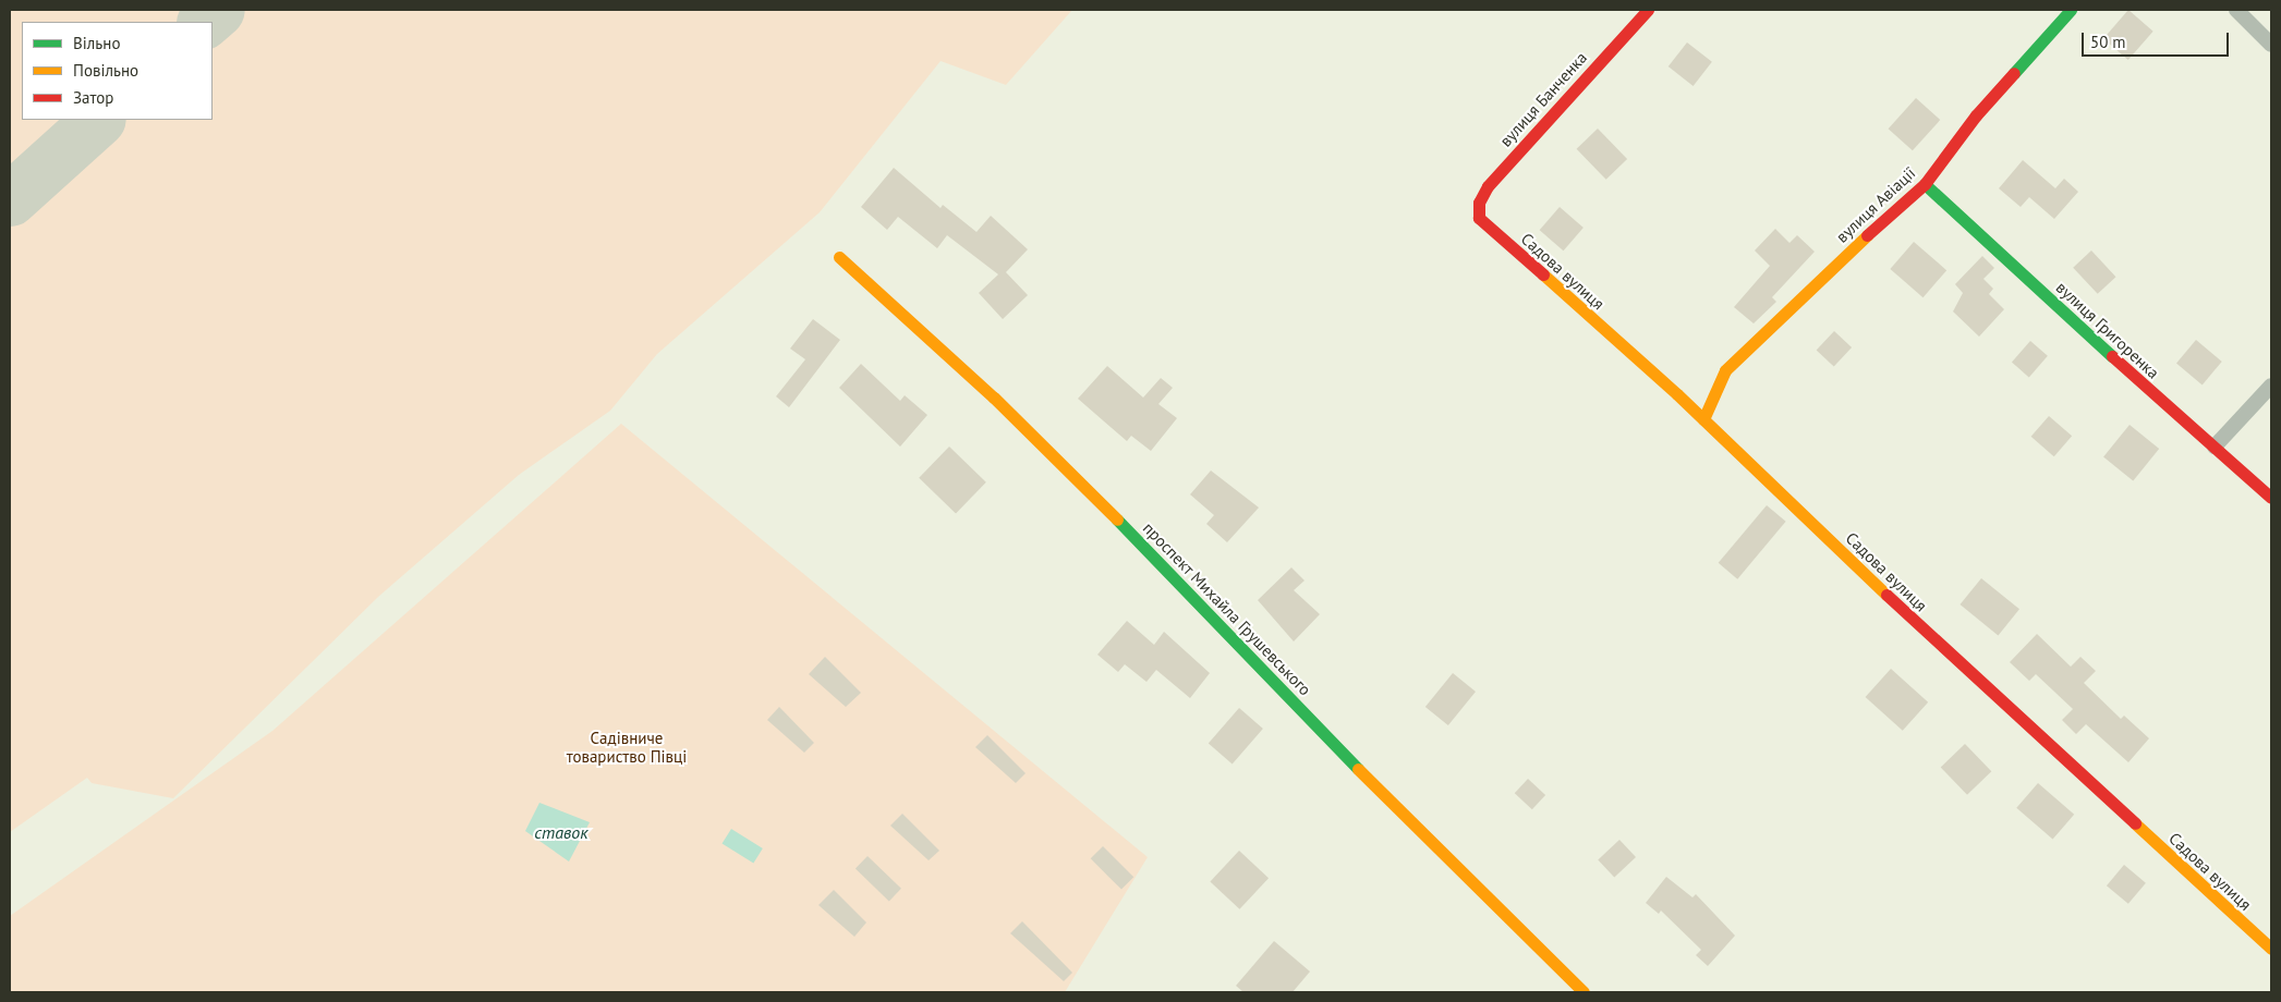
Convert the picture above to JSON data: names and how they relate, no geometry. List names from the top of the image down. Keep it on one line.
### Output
{"streets":{"street":["вулиця Банченка","вулиця Авіації","Садова вулиця","вулиця Григоренка","проспект Михайла Грушевського"]},"crossings":[["вулиця Банченка","Садова вулиця"],["вулиця Авіації","Садова вулиця"],["вулиця Авіації","вулиця Григоренка"]],"water":["ставок"],"parks":["Садівниче товариство Півці"],"legend":["Вільно","Повільно","Затор"],"scale_bar":"50 m"}
